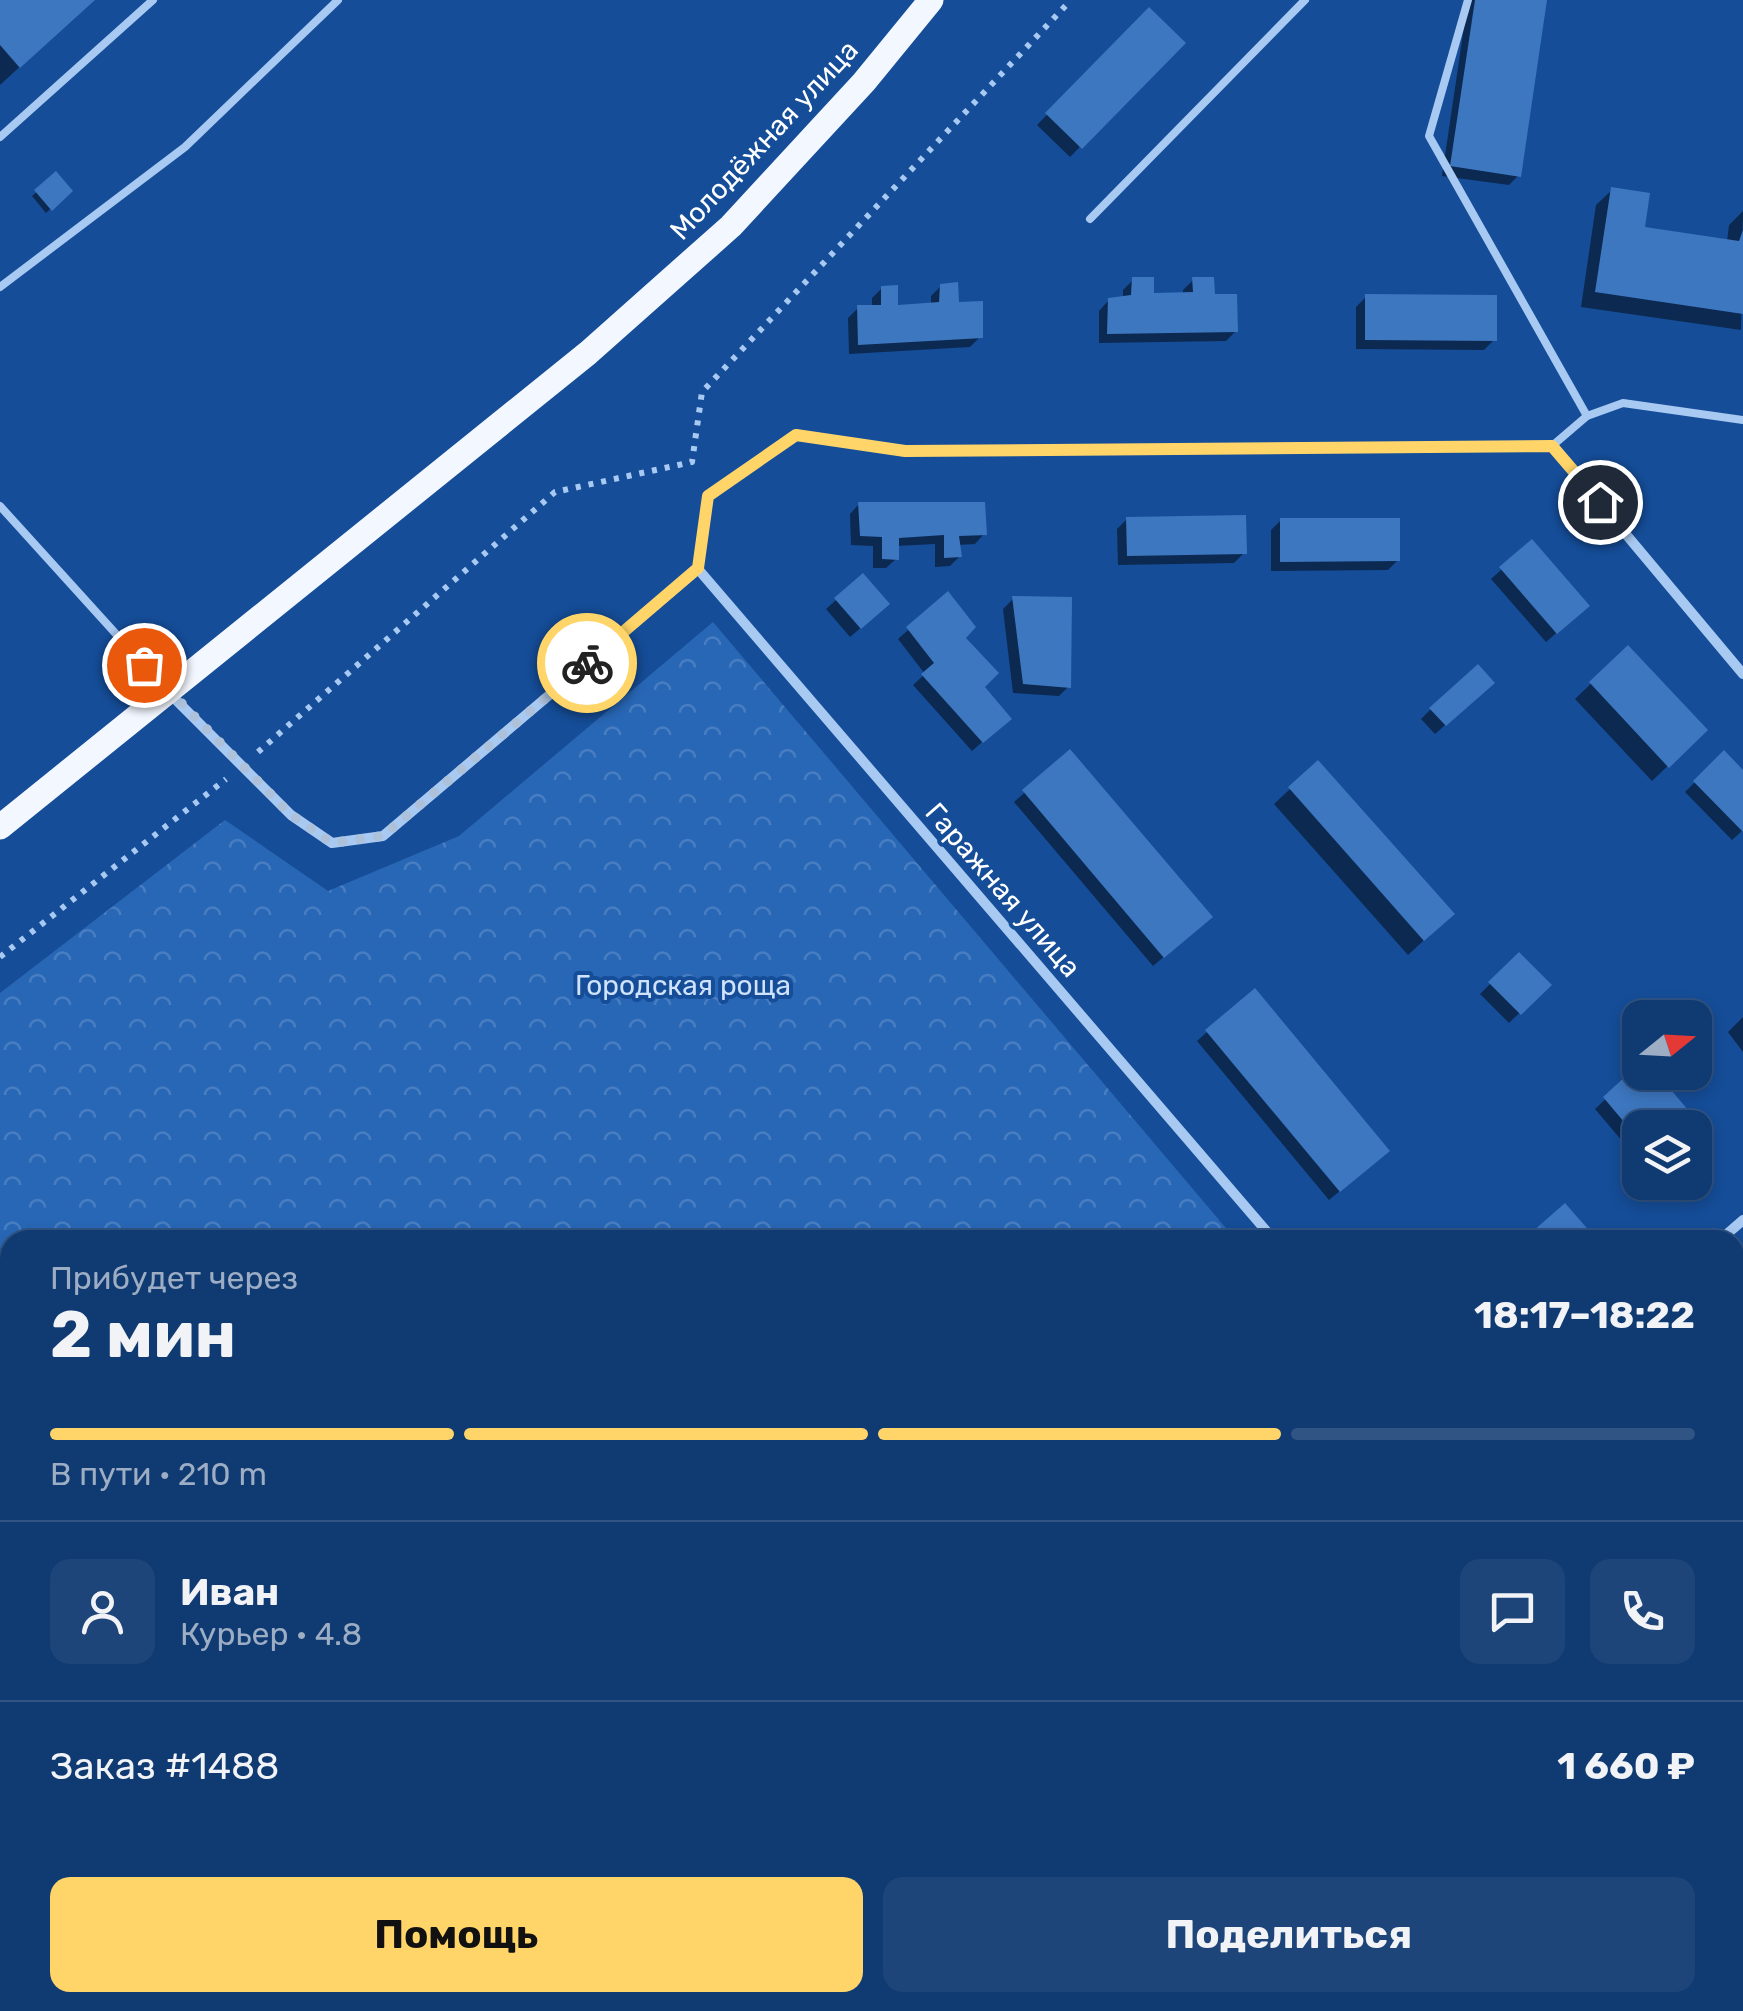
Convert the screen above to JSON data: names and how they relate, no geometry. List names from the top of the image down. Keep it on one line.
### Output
{"streets":{"main road":["Молодёжная улица"],"street":["Гаражная улица"]},"parks":["Городская роща"],"north":"right","page":{"heading":["2 мин","Прибудет через","18:17–18:22"],"panel":["Иван","Курьер · 4.8","Заказ #1488","1 660 ₽"],"bar":"В пути · 210 m","buttons":["Помощь","Поделиться"]}}
